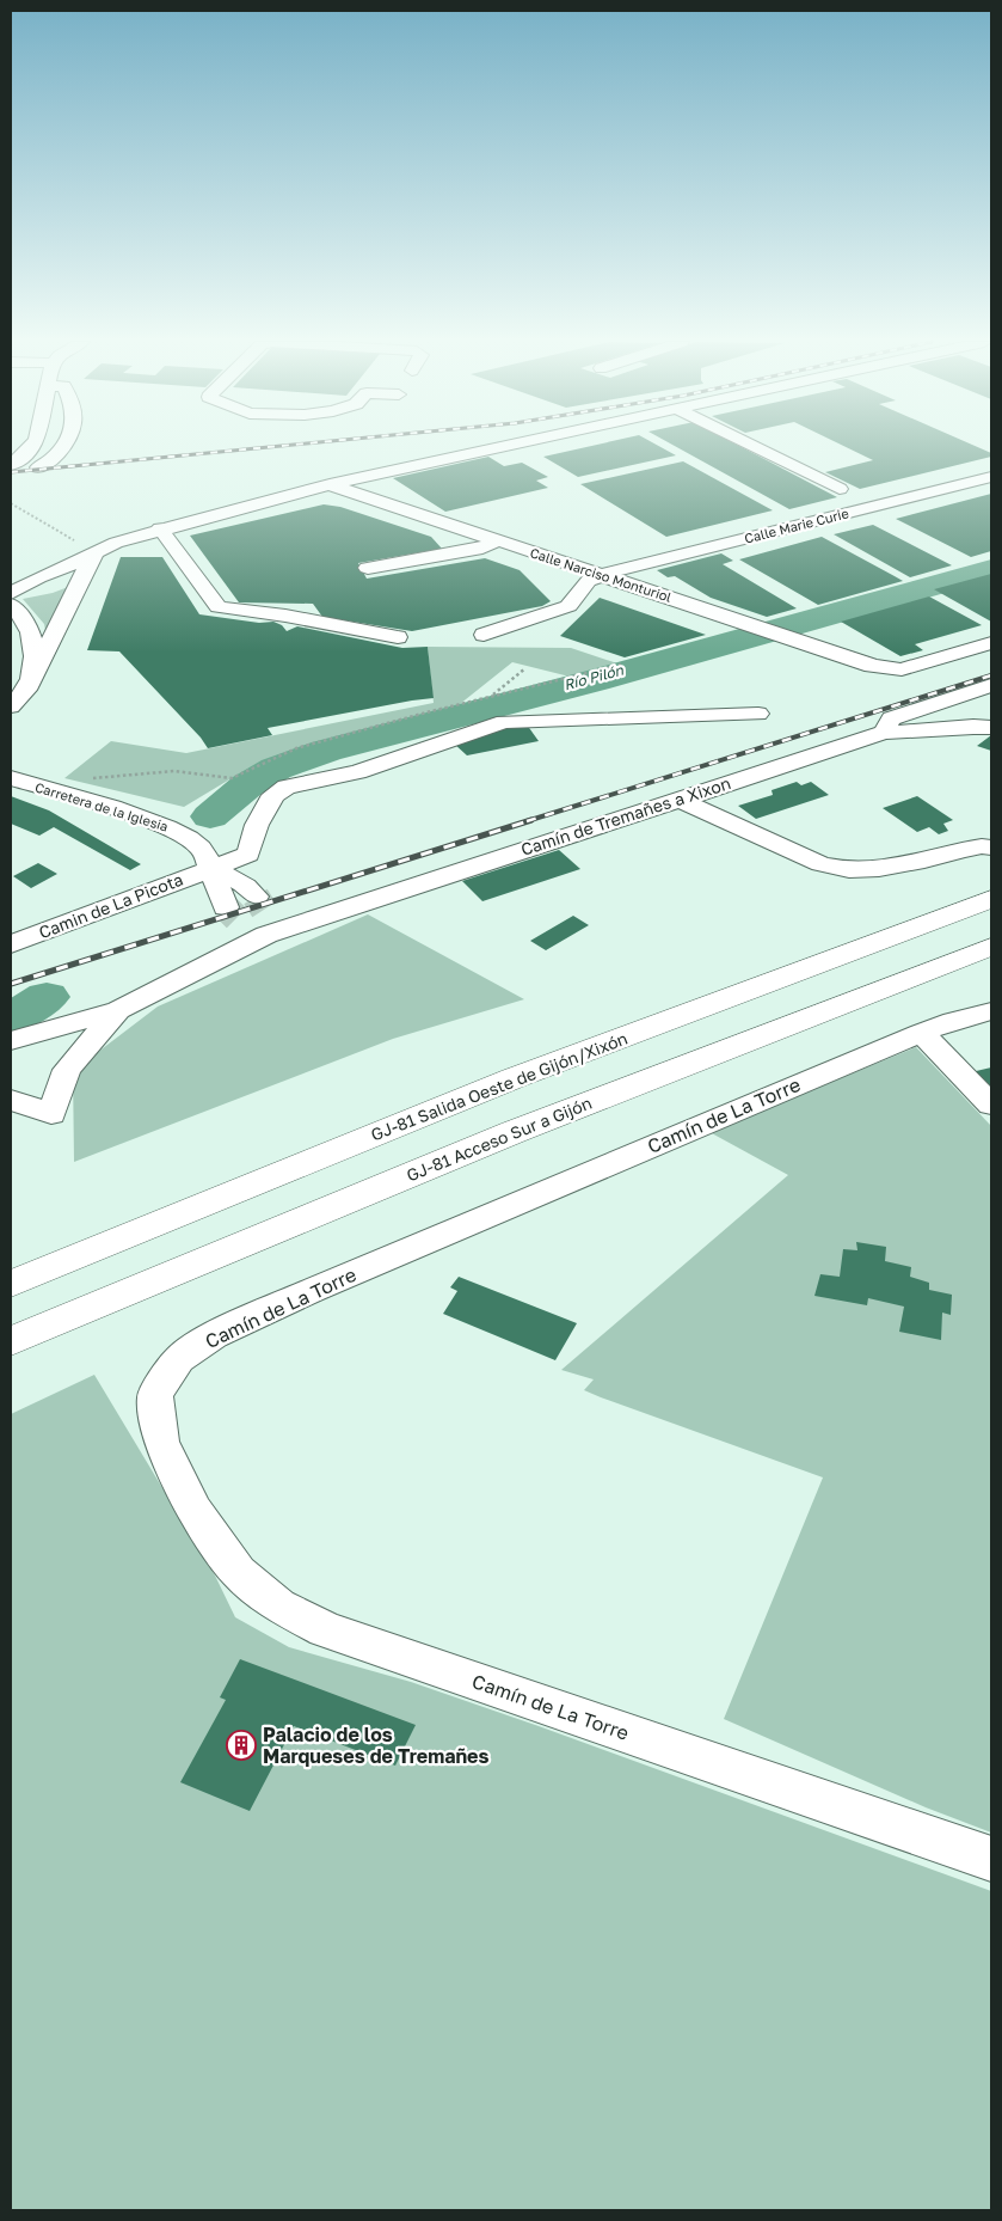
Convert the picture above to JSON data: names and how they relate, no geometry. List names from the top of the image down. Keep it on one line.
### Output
{"streets":{"highway":["GJ-81 Salida Oeste de Gijón/Xixón","GJ-81 Acceso Sur a Gijón"],"street":["Calle Marie Curie","Calle Narciso Monturiol","Carretera de la Iglesia","Camín de Tremañes a Xixon","Camin de La Picota","Camín de La Torre"]},"crossings":[["Calle Marie Curie","Calle Narciso Monturiol"],["Carretera de la Iglesia","Camín de Tremañes a Xixon"],["Carretera de la Iglesia","Camin de La Picota"]],"water":["Río Pilón"],"places":{"building":["Palacio de los Marqueses de Tremañes"]}}
